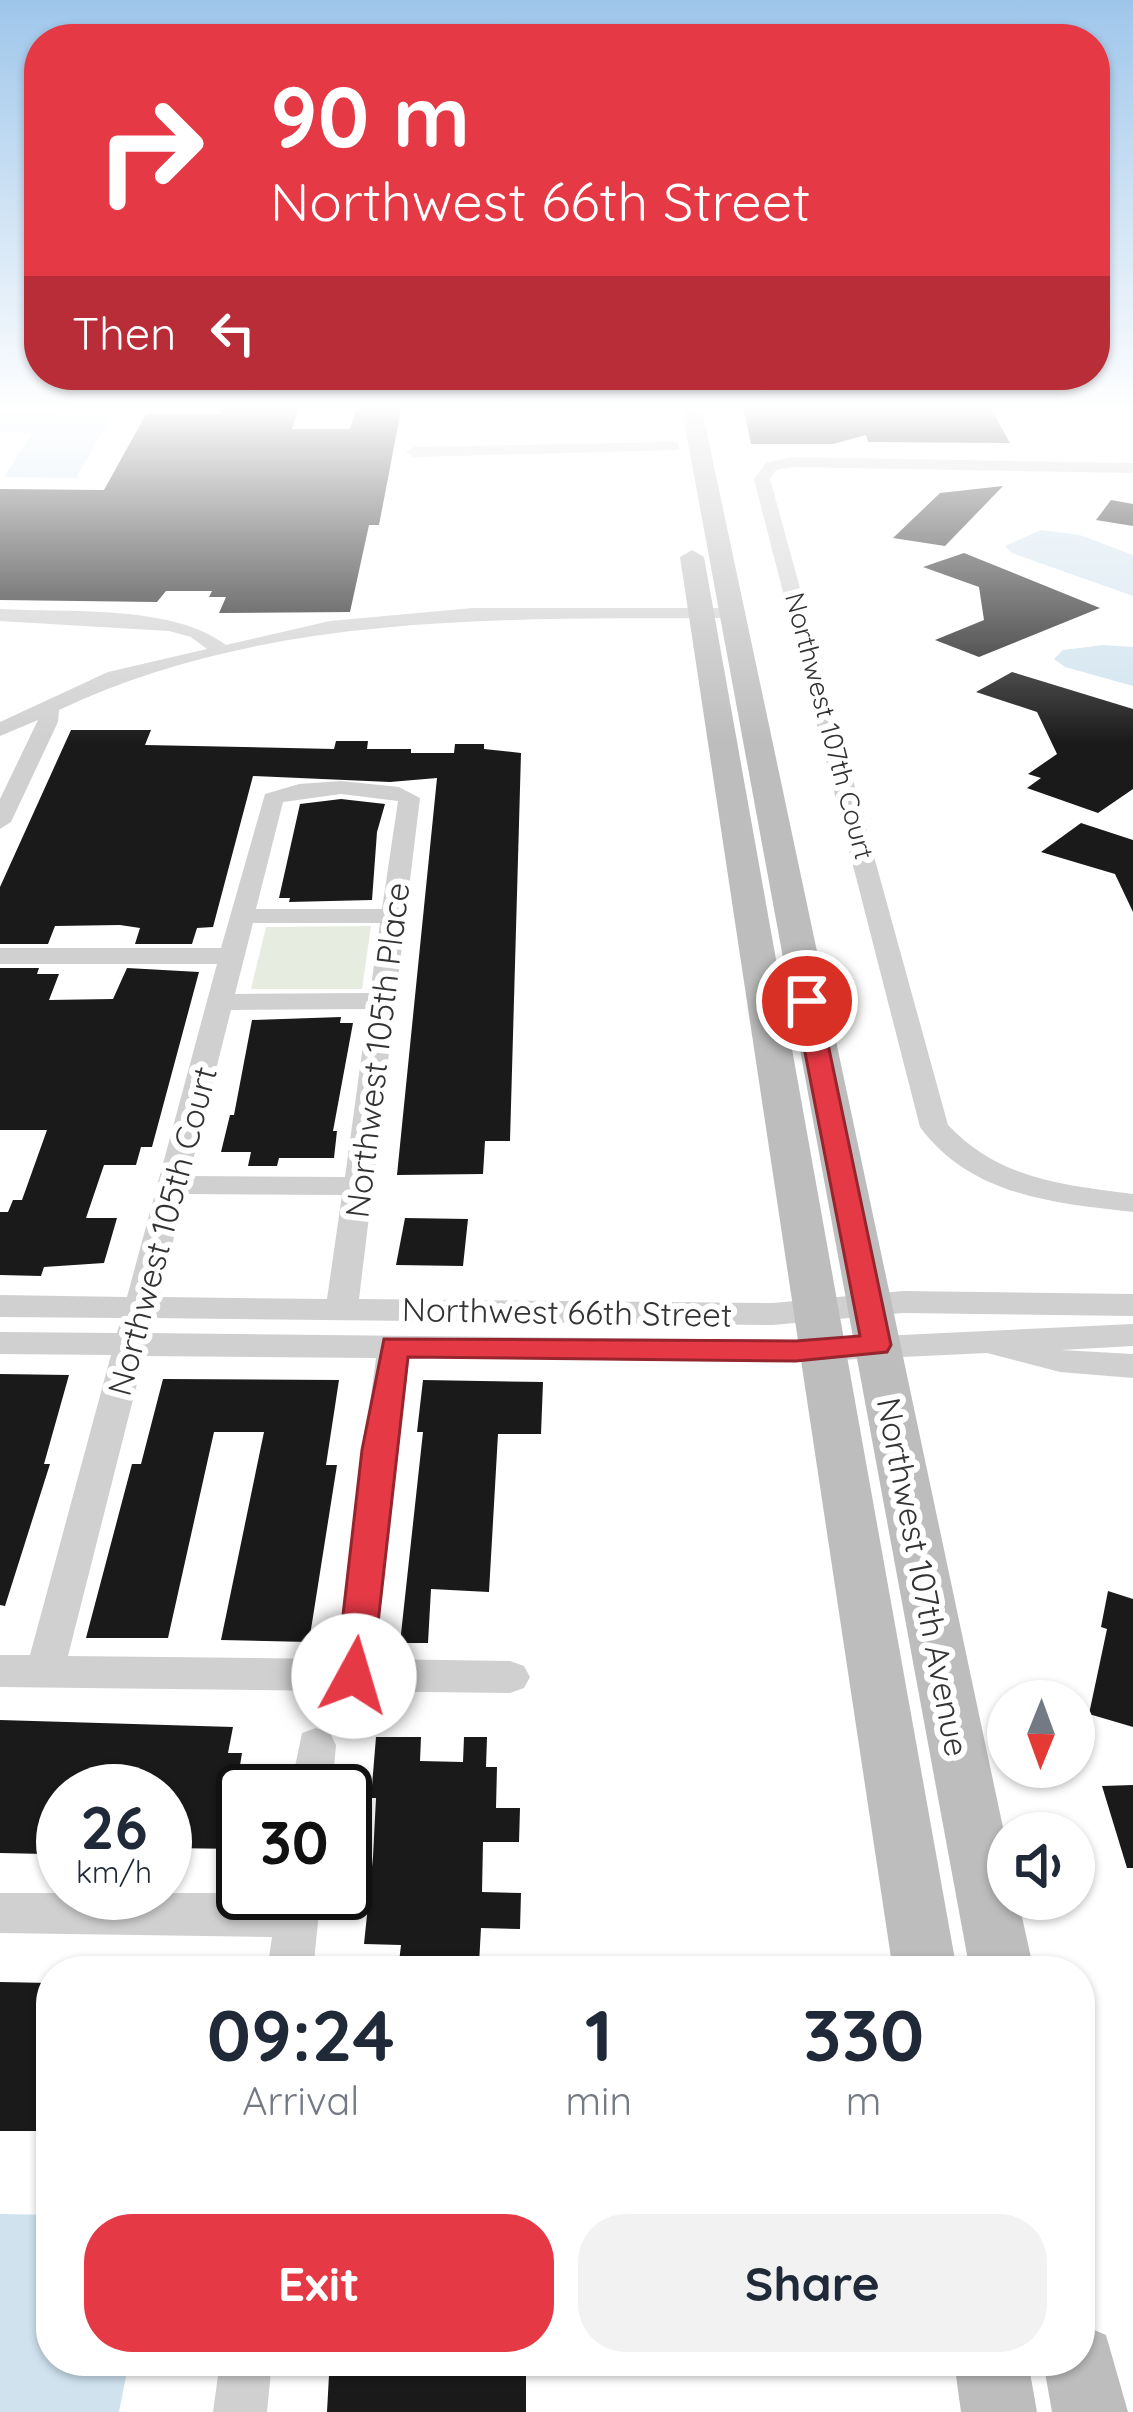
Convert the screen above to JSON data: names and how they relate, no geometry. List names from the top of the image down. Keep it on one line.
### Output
{"streets":{"main road":["Northwest 107th Avenue"],"street":["Northwest 107th Court","Northwest 105th Place","Northwest 105th Court","Northwest 66th Street"]},"crossings":[["Northwest 105th Place","Northwest 105th Court"],["Northwest 105th Place","Northwest 66th Street"],["Northwest 105th Court","Northwest 66th Street"],["Northwest 66th Street","Northwest 107th Avenue"]],"north":"bottom","page":{"turn":["90 m","Northwest 66th Street"],"then":"Then","speed":"26 km/h","limit":"30","eta":["09:24","Arrival","1","min","330","m"],"buttons":["Exit","Share"]}}
